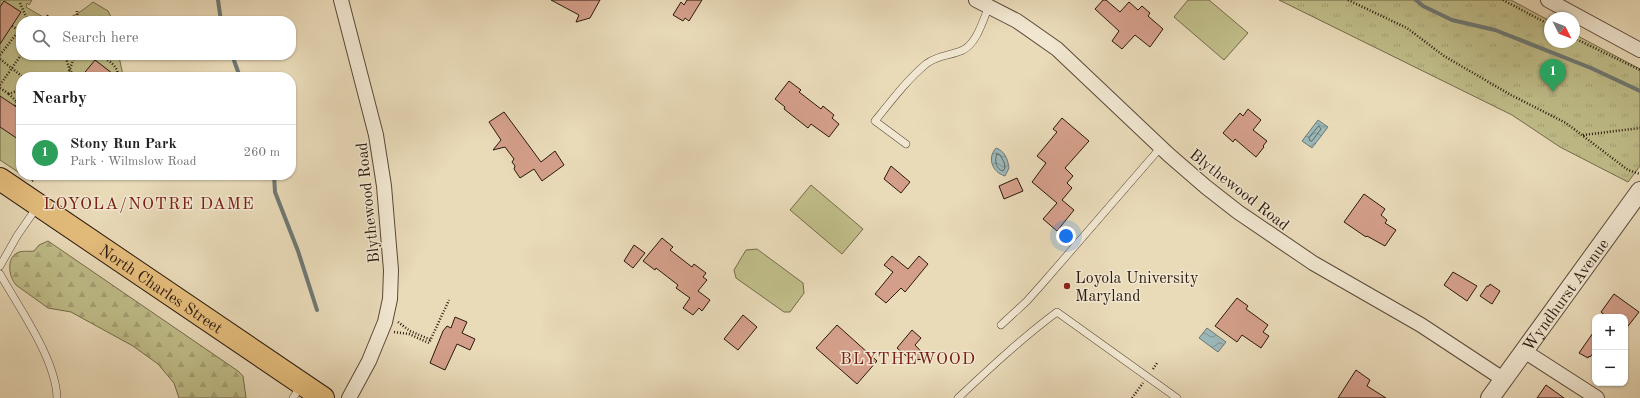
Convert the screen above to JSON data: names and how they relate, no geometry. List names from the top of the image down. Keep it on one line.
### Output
{"streets":{"main road":["North Charles Street"],"street":["Blythewood Road","Wyndhurst Avenue"]},"crossings":[["Blythewood Road","Wyndhurst Avenue"]],"districts":["LOYOLA/NOTRE DAME","BLYTHEWOOD"],"places":["Loyola University Maryland"],"north":"bottom right","page":{"search":"Search here","pins":"1","heading":"Nearby","list":[{"mark":"1","name":"Stony Run Park","note":"Park · Wilmslow Road","value":"260 m"}],"map_buttons":["+","−"]}}
